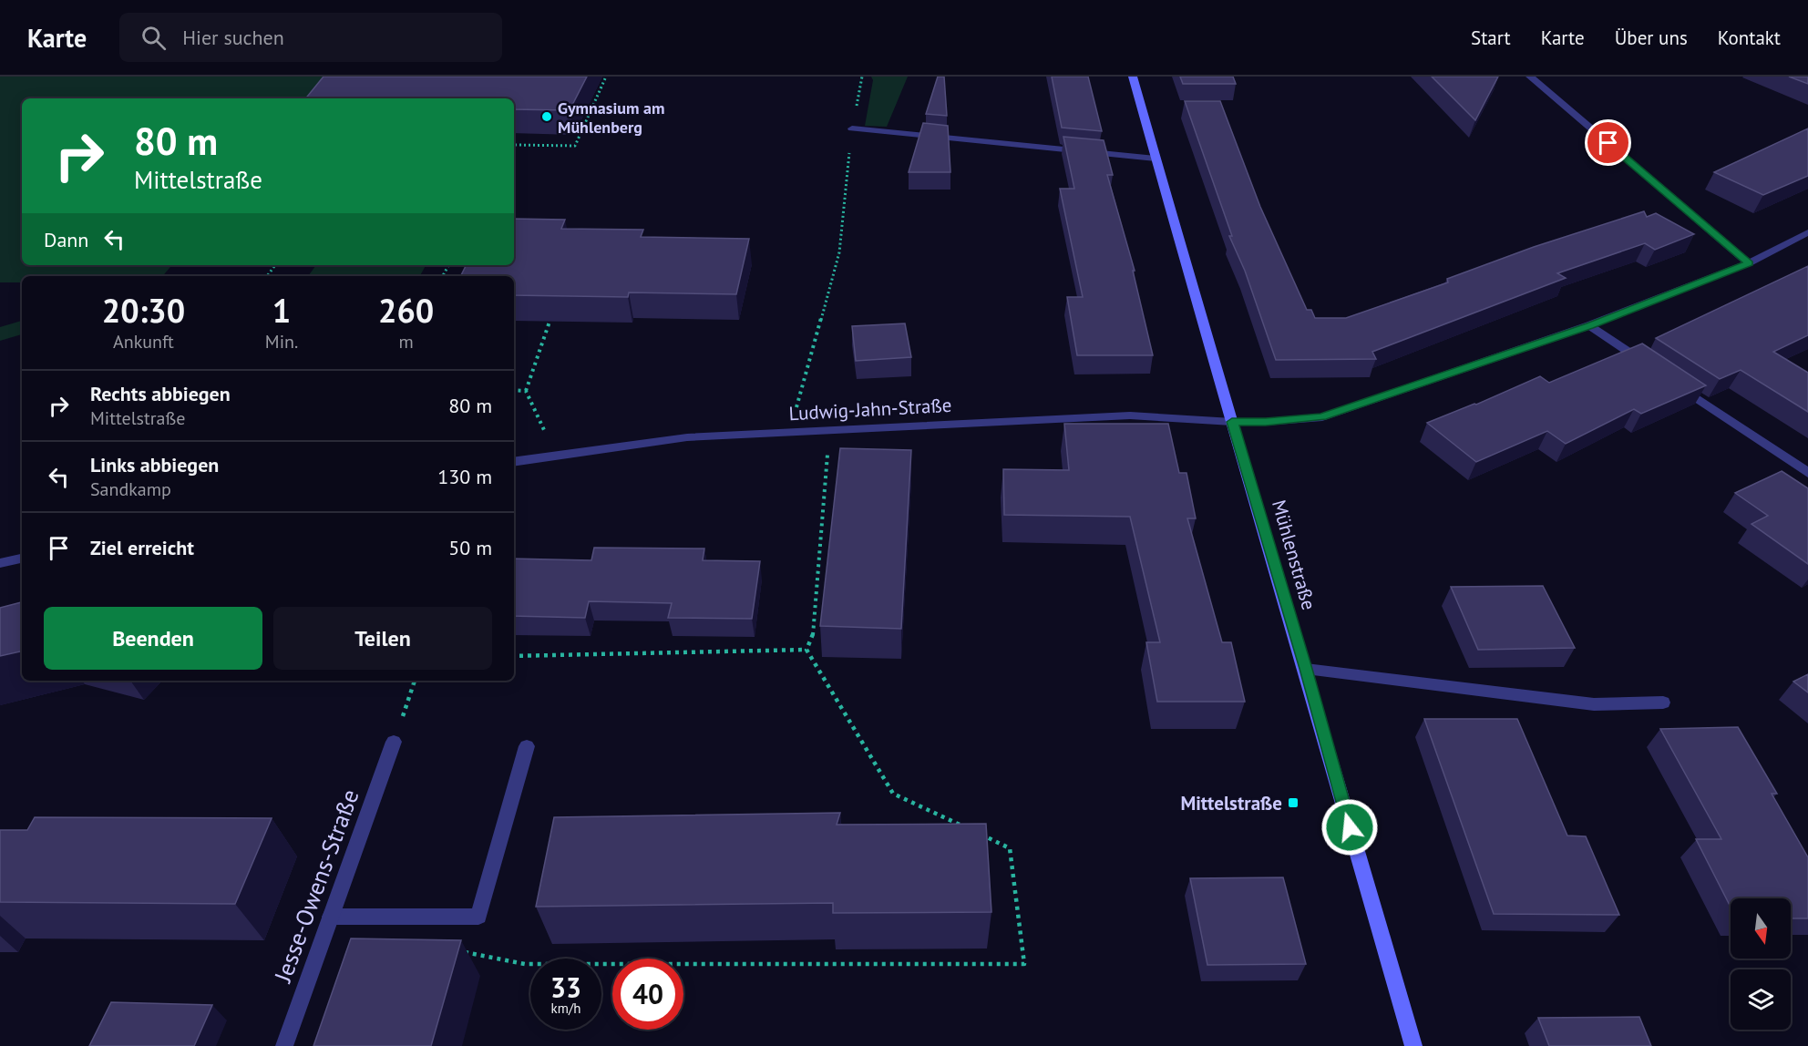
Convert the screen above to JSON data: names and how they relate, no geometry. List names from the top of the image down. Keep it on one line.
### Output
{"streets":{"street":["Ludwig-Jahn-Straße","Mühlenstraße","Jesse-Owens-Straße"]},"crossings":[["Ludwig-Jahn-Straße","Mühlenstraße"]],"places":{"other":["Gymnasium am Mühlenberg"],"transit":["Mittelstraße"]},"north":"bottom","page":{"header":"Karte","search":"Hier suchen","nav":["Start","Karte","Über uns","Kontakt"],"turn":["80 m","Mittelstraße"],"then":"Dann","eta":["20:30","Ankunft","1","Min.","260","m"],"list":[{"name":"Rechts abbiegen","note":"Mittelstraße","value":"80 m"},{"name":"Links abbiegen","note":"Sandkamp","value":"130 m"},{"name":"Ziel erreicht","value":"50 m"}],"buttons":["Beenden","Teilen"],"speed":"33 km/h","limit":"40"}}
